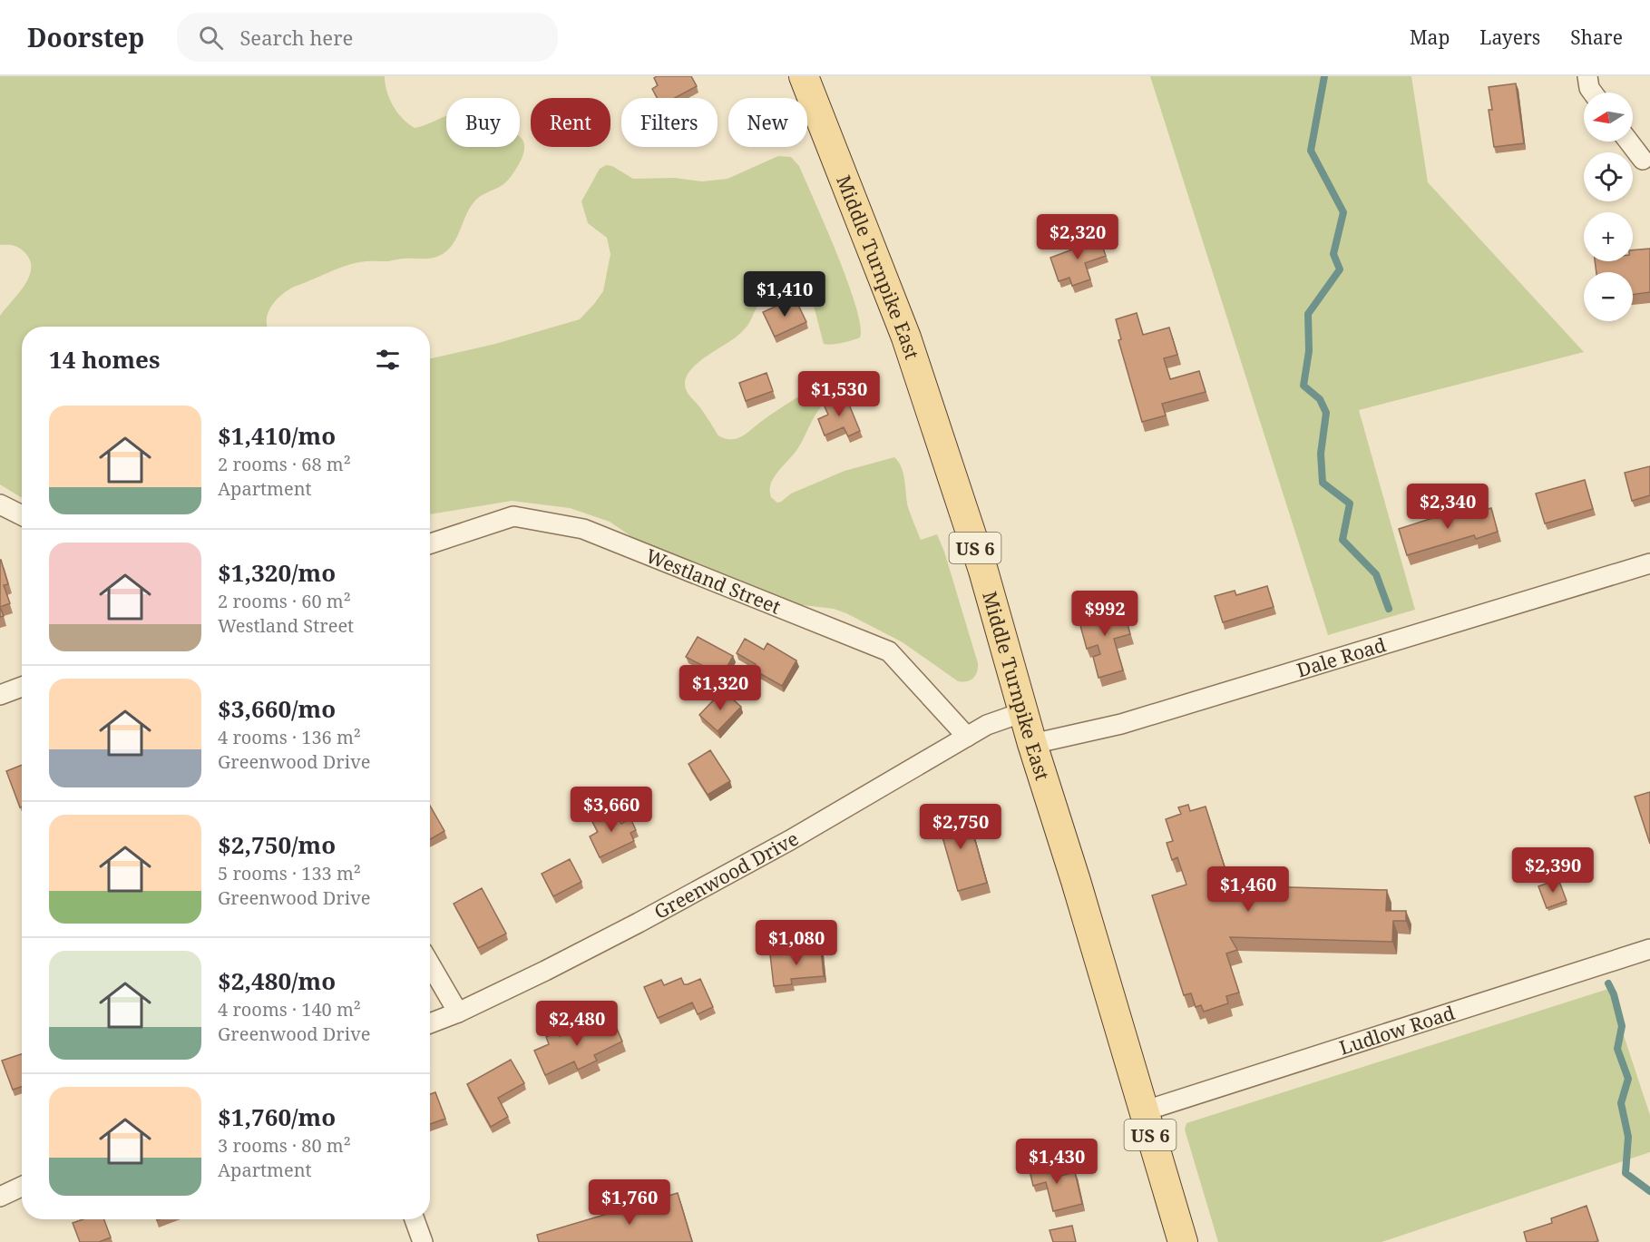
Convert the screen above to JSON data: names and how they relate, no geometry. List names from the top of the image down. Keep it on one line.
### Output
{"streets":{"main road":["Middle Turnpike East","US 6"],"street":["Westland Street","Dale Road","Greenwood Drive","Ludlow Road"]},"crossings":[["Middle Turnpike East","Dale Road"],["Middle Turnpike East","Greenwood Drive"],["Middle Turnpike East","Ludlow Road"],["Westland Street","Greenwood Drive"]],"north":"left","page":{"header":"Doorstep","search":"Search here","nav":["Map","Layers","Share"],"map_buttons":["+","−"],"chip":["Buy","Rent","Filters","New"],"price":["$2,320","$1,410","$1,530","$2,340","$992","$1,320","$3,660","$2,750","$2,390","$1,460","$1,080","$2,480","$1,430","$1,760"],"heading":"14 homes","list":[{"name":"$1,410/mo","note":"2 rooms · 68 m² · Apartment"},{"name":"$1,320/mo","note":"2 rooms · 60 m² · Westland Street"},{"name":"$3,660/mo","note":"4 rooms · 136 m² · Greenwood Drive"},{"name":"$2,750/mo","note":"5 rooms · 133 m² · Greenwood Drive"},{"name":"$2,480/mo","note":"4 rooms · 140 m² · Greenwood Drive"},{"name":"$1,760/mo","note":"3 rooms · 80 m² · Apartment"}]}}
